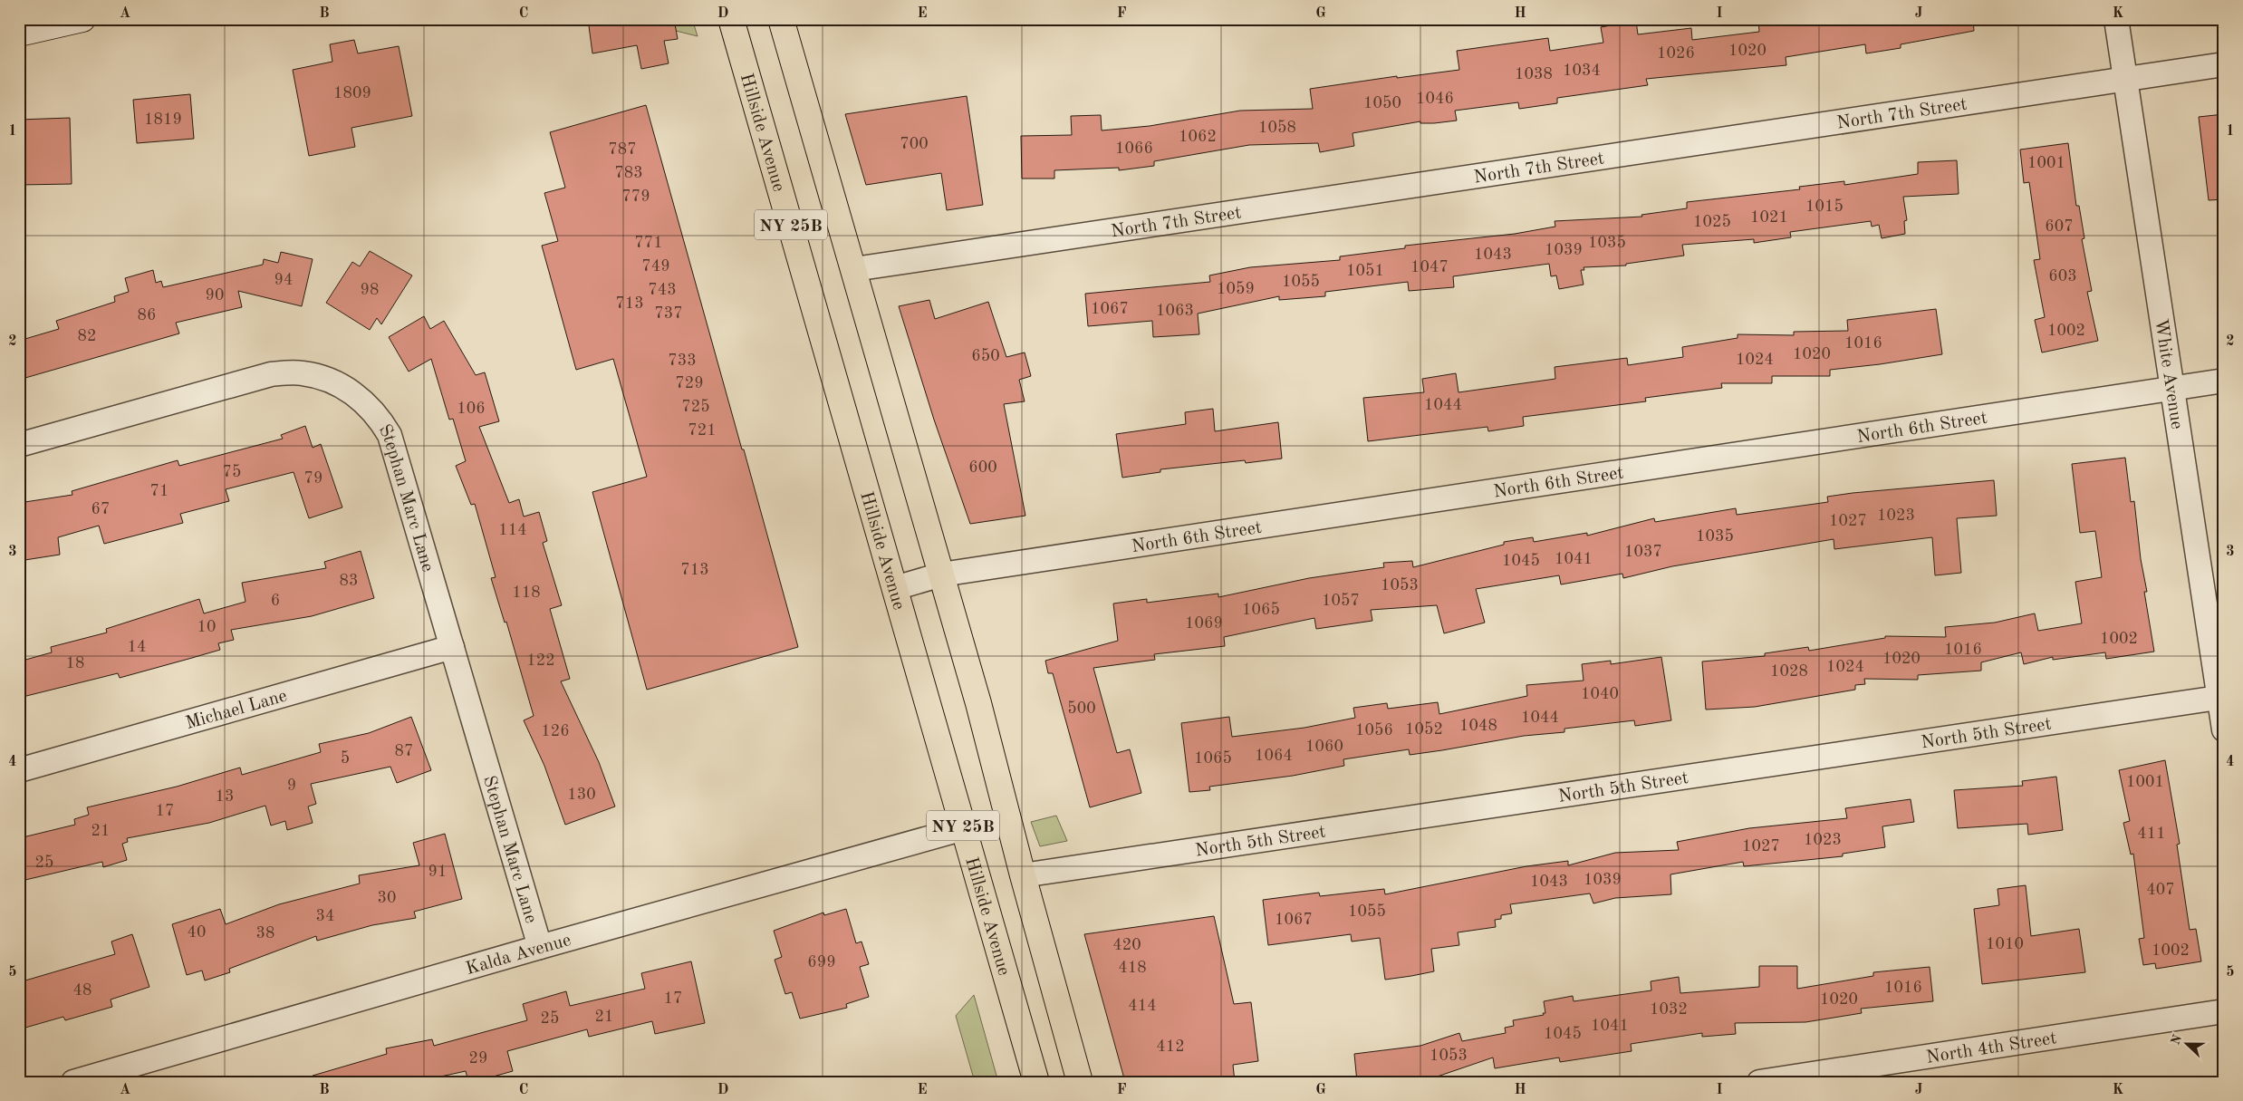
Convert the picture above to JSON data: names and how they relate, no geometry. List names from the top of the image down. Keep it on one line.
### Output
{"streets":{"main road":["Hillside Avenue","NY 25B"],"street":["North 7th Street","White Avenue","North 6th Street","Stephan Marc Lane","Michael Lane","North 5th Street","Kalda Avenue","North 4th Street"]},"crossings":[["North 7th Street","NY 25B"],["North 7th Street","White Avenue"],["Hillside Avenue","North 6th Street"],["Hillside Avenue","Kalda Avenue"],["NY 25B","North 6th Street"],["NY 25B","North 5th Street"],["White Avenue","North 6th Street"],["White Avenue","North 5th Street"],["Stephan Marc Lane","Michael Lane"],["Stephan Marc Lane","Kalda Avenue"]],"house_numbers":["1020","1026","1034","1038","1809","1046","1050","1819","1058","1062","700","1066","787","1001","783","779","1015","1021","1025","607","771","1035","1039","1043","749","1047","1051","603","94","1055","1059","98","743","90","713","1067","1063","737","86","1002","82","1016","1020","650","1024","733","729","1044","725","106","721","600","75","79","71","67","1023","1027","114","1035","1037","1041","1045","713","83","1053","118","6","1057","1065","1069","10","1002","14","1016","1020","122","18","1024","1028","1040","500","1044","1048","1052","1056","126","1060","87","1064","5","1065","1001","9","130","13","17","21","411","1023","1027","25","91","1039","1043","407","30","1055","34","1067","40","38","1010","420","1002","699","418","1016","48","17","1020","414","1032","21","25","1041","1045","412","1053","29"],"north":"left","grid":{"columns":["A","B","C","D","E","F","G","H","I","J","K"],"rows":["1","2","3","4","5"]}}
